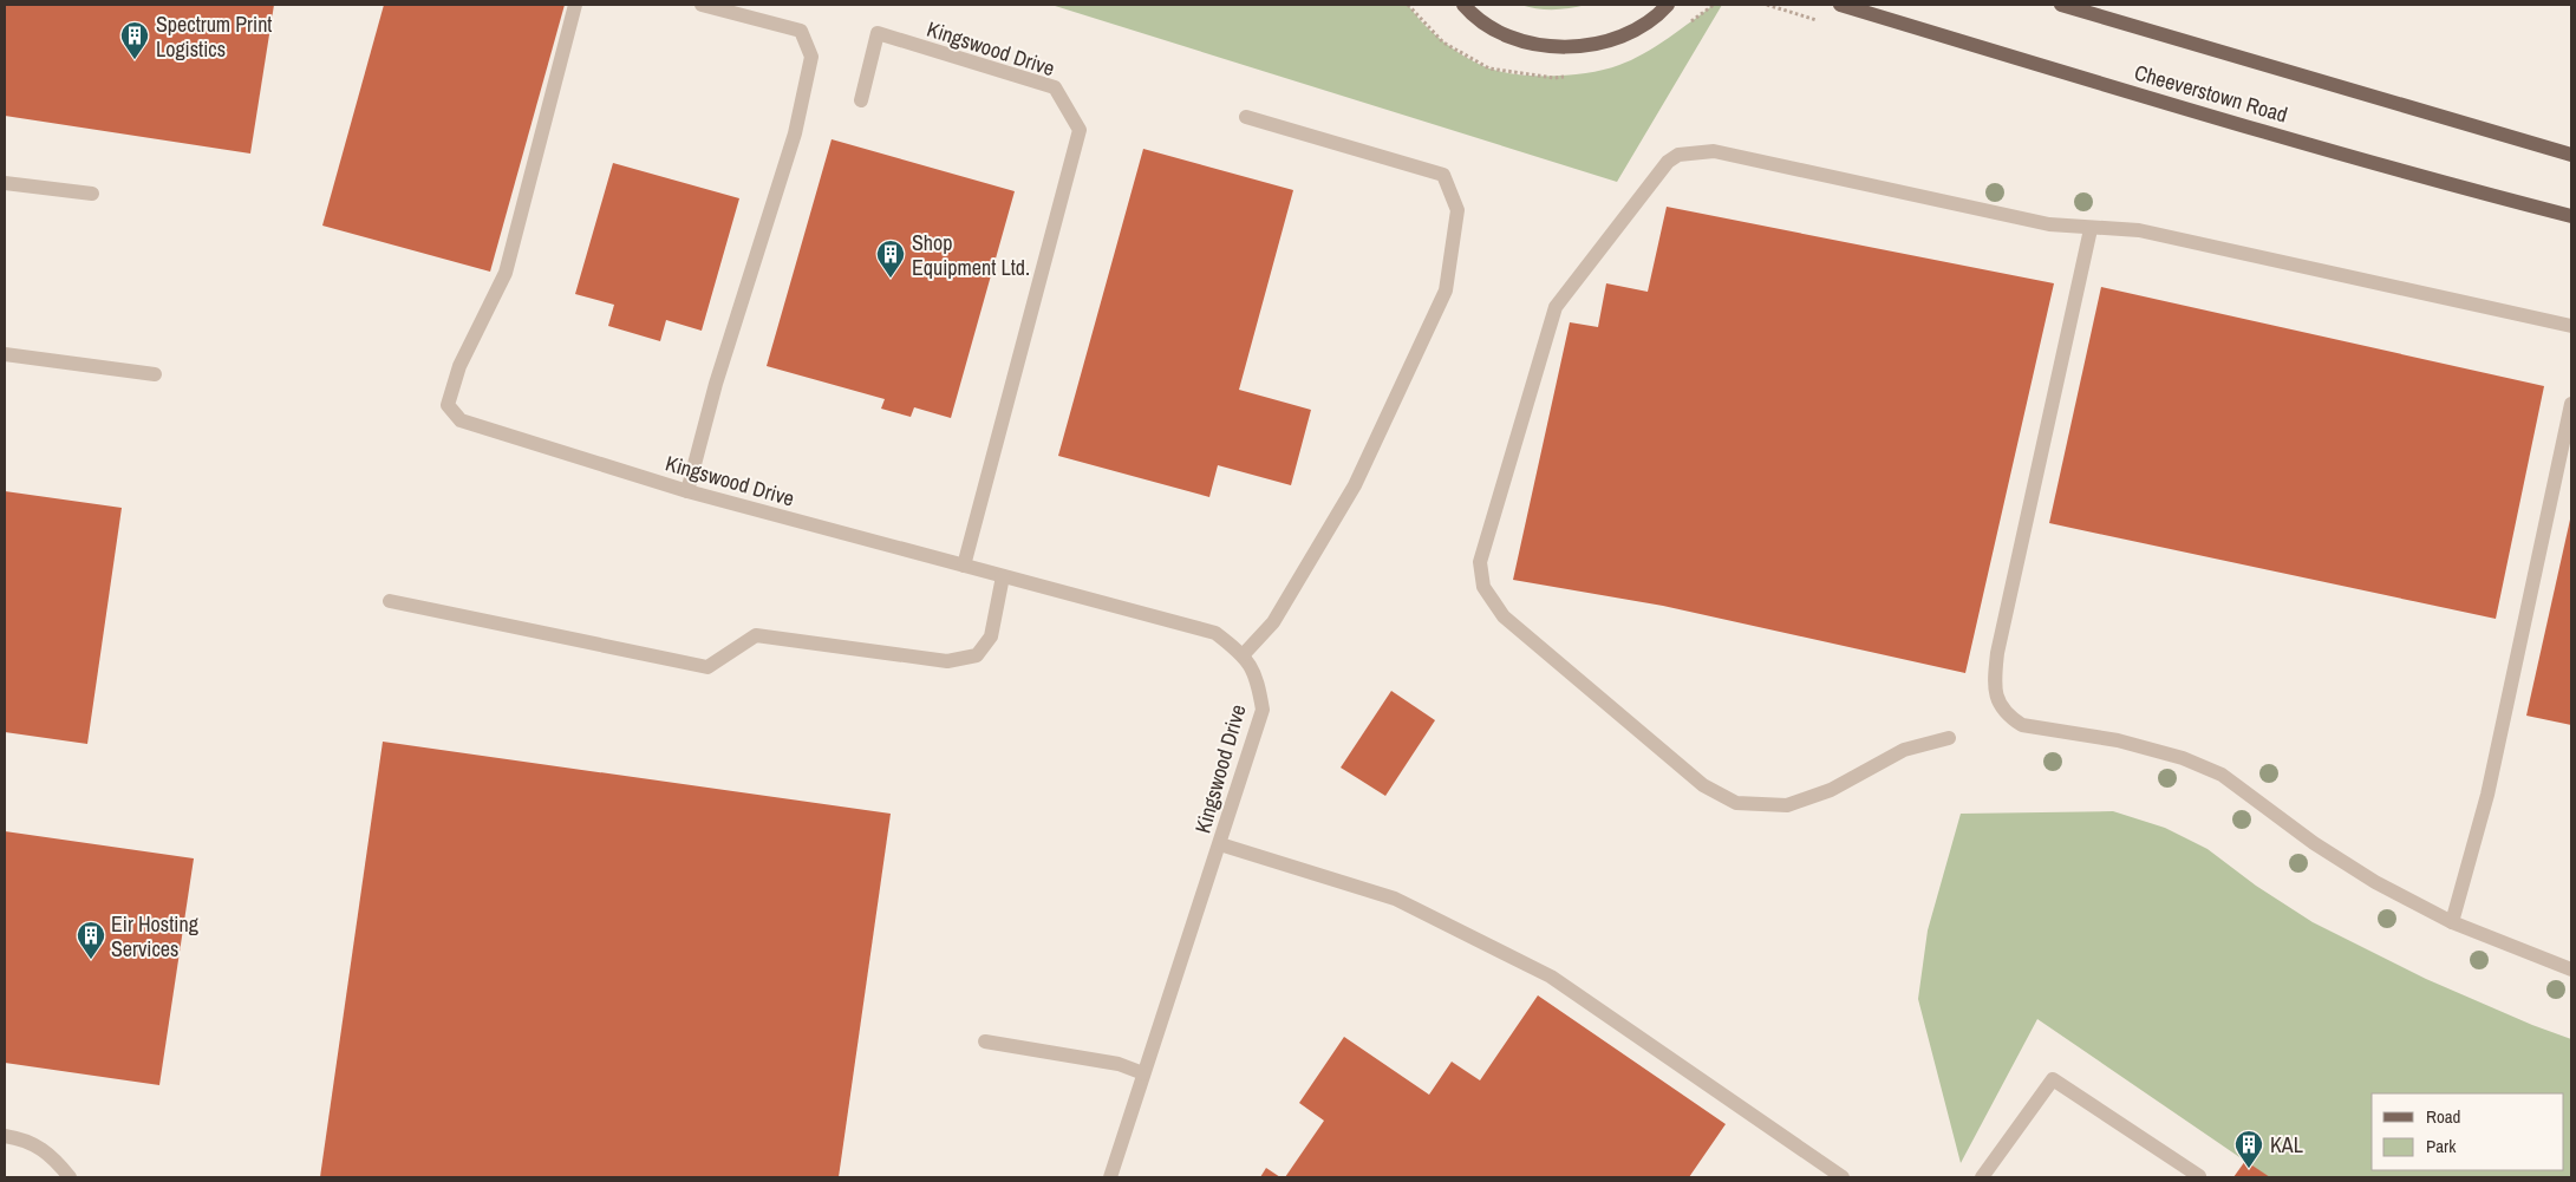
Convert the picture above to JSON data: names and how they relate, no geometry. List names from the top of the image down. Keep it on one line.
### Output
{"streets":{"main road":["Cheeverstown Road"],"street":["Kingswood Drive"]},"places":{"building":["Spectrum Print Logistics","Shop Equipment Ltd.","Eir Hosting Services","KAL"]},"legend":["Road","Park"]}
